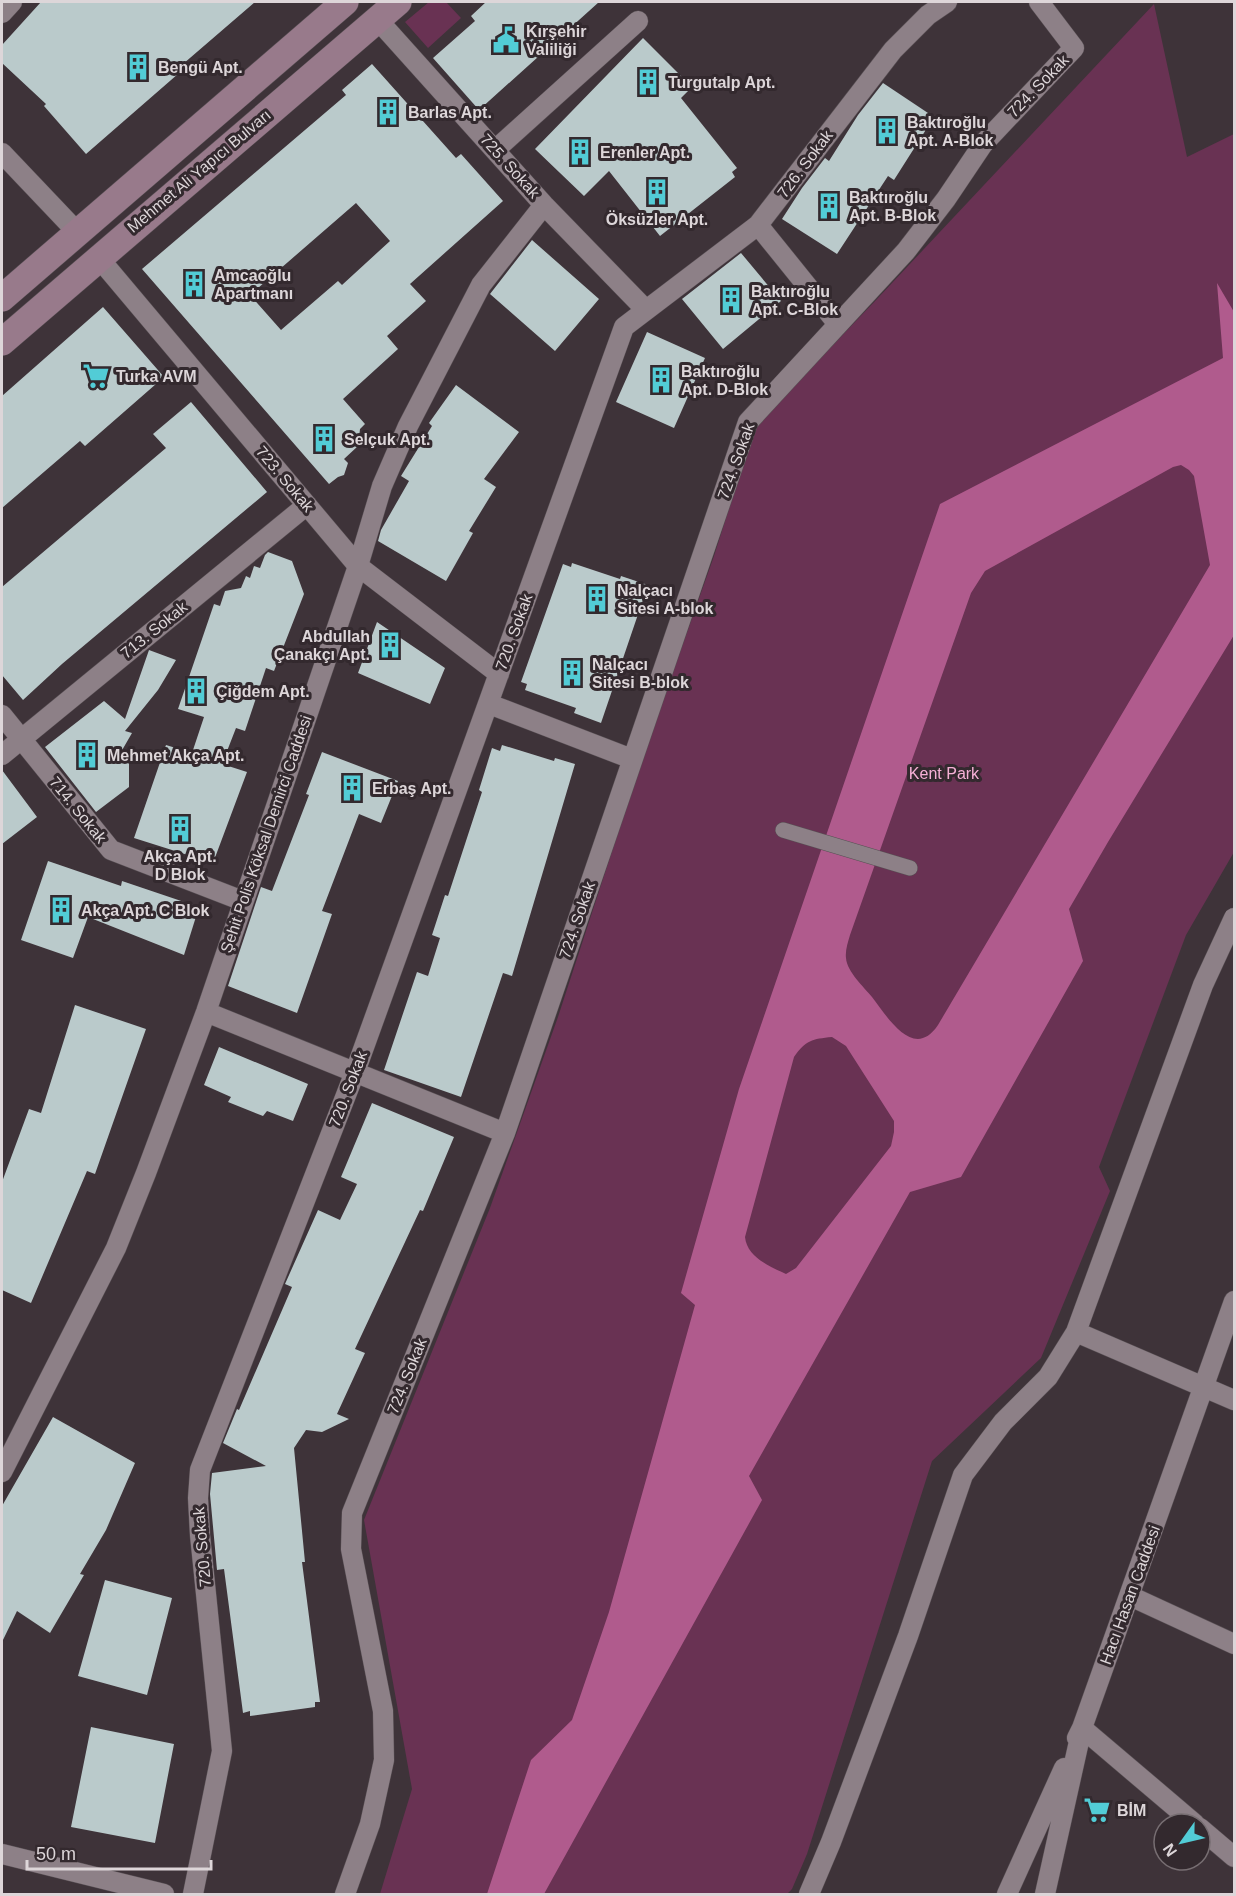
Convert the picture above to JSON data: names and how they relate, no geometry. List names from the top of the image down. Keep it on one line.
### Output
{"streets":{"main road":["Mehmet Ali Yapıcı Bulvarı"],"street":["724. Sokak","726. Sokak","725. Sokak","723. Sokak","713. Sokak","720. Sokak","714. Sokak","Şehit Polis Köksal Demirci Caddesi","Hacı Hasan Caddesi"]},"crossings":[["726. Sokak","725. Sokak"],["726. Sokak","720. Sokak"],["725. Sokak","Mehmet Ali Yapıcı Bulvarı"],["725. Sokak","720. Sokak"],["725. Sokak","Şehit Polis Köksal Demirci Caddesi"],["Mehmet Ali Yapıcı Bulvarı","723. Sokak"],["723. Sokak","713. Sokak"],["723. Sokak","720. Sokak"],["723. Sokak","Şehit Polis Köksal Demirci Caddesi"],["713. Sokak","714. Sokak"],["714. Sokak","Şehit Polis Köksal Demirci Caddesi"]],"parks":["Kent Park"],"places":{"public building":["Kırşehir Valiliği"],"building":["Bengü Apt.","Turgutalp Apt.","Barlas Apt.","Baktıroğlu Apt. A-Blok","Erenler Apt.","Öksüzler Apt.","Baktıroğlu Apt. B-Blok","Amcaoğlu Apartmanı","Baktıroğlu Apt. C-Blok","Baktıroğlu Apt. D-Blok","Selçuk Apt.","Nalçacı Sitesi A-blok","Abdullah Çanakçı Apt.","Nalçacı Sitesi B-blok","Çiğdem Apt.","Mehmet Akça Apt.","Erbaş Apt.","Akça Apt. D Blok","Akça Apt. C Blok"],"supermarket":["Turka AVM","BİM"]},"scale_bar":"50 m","north":"bottom left"}
